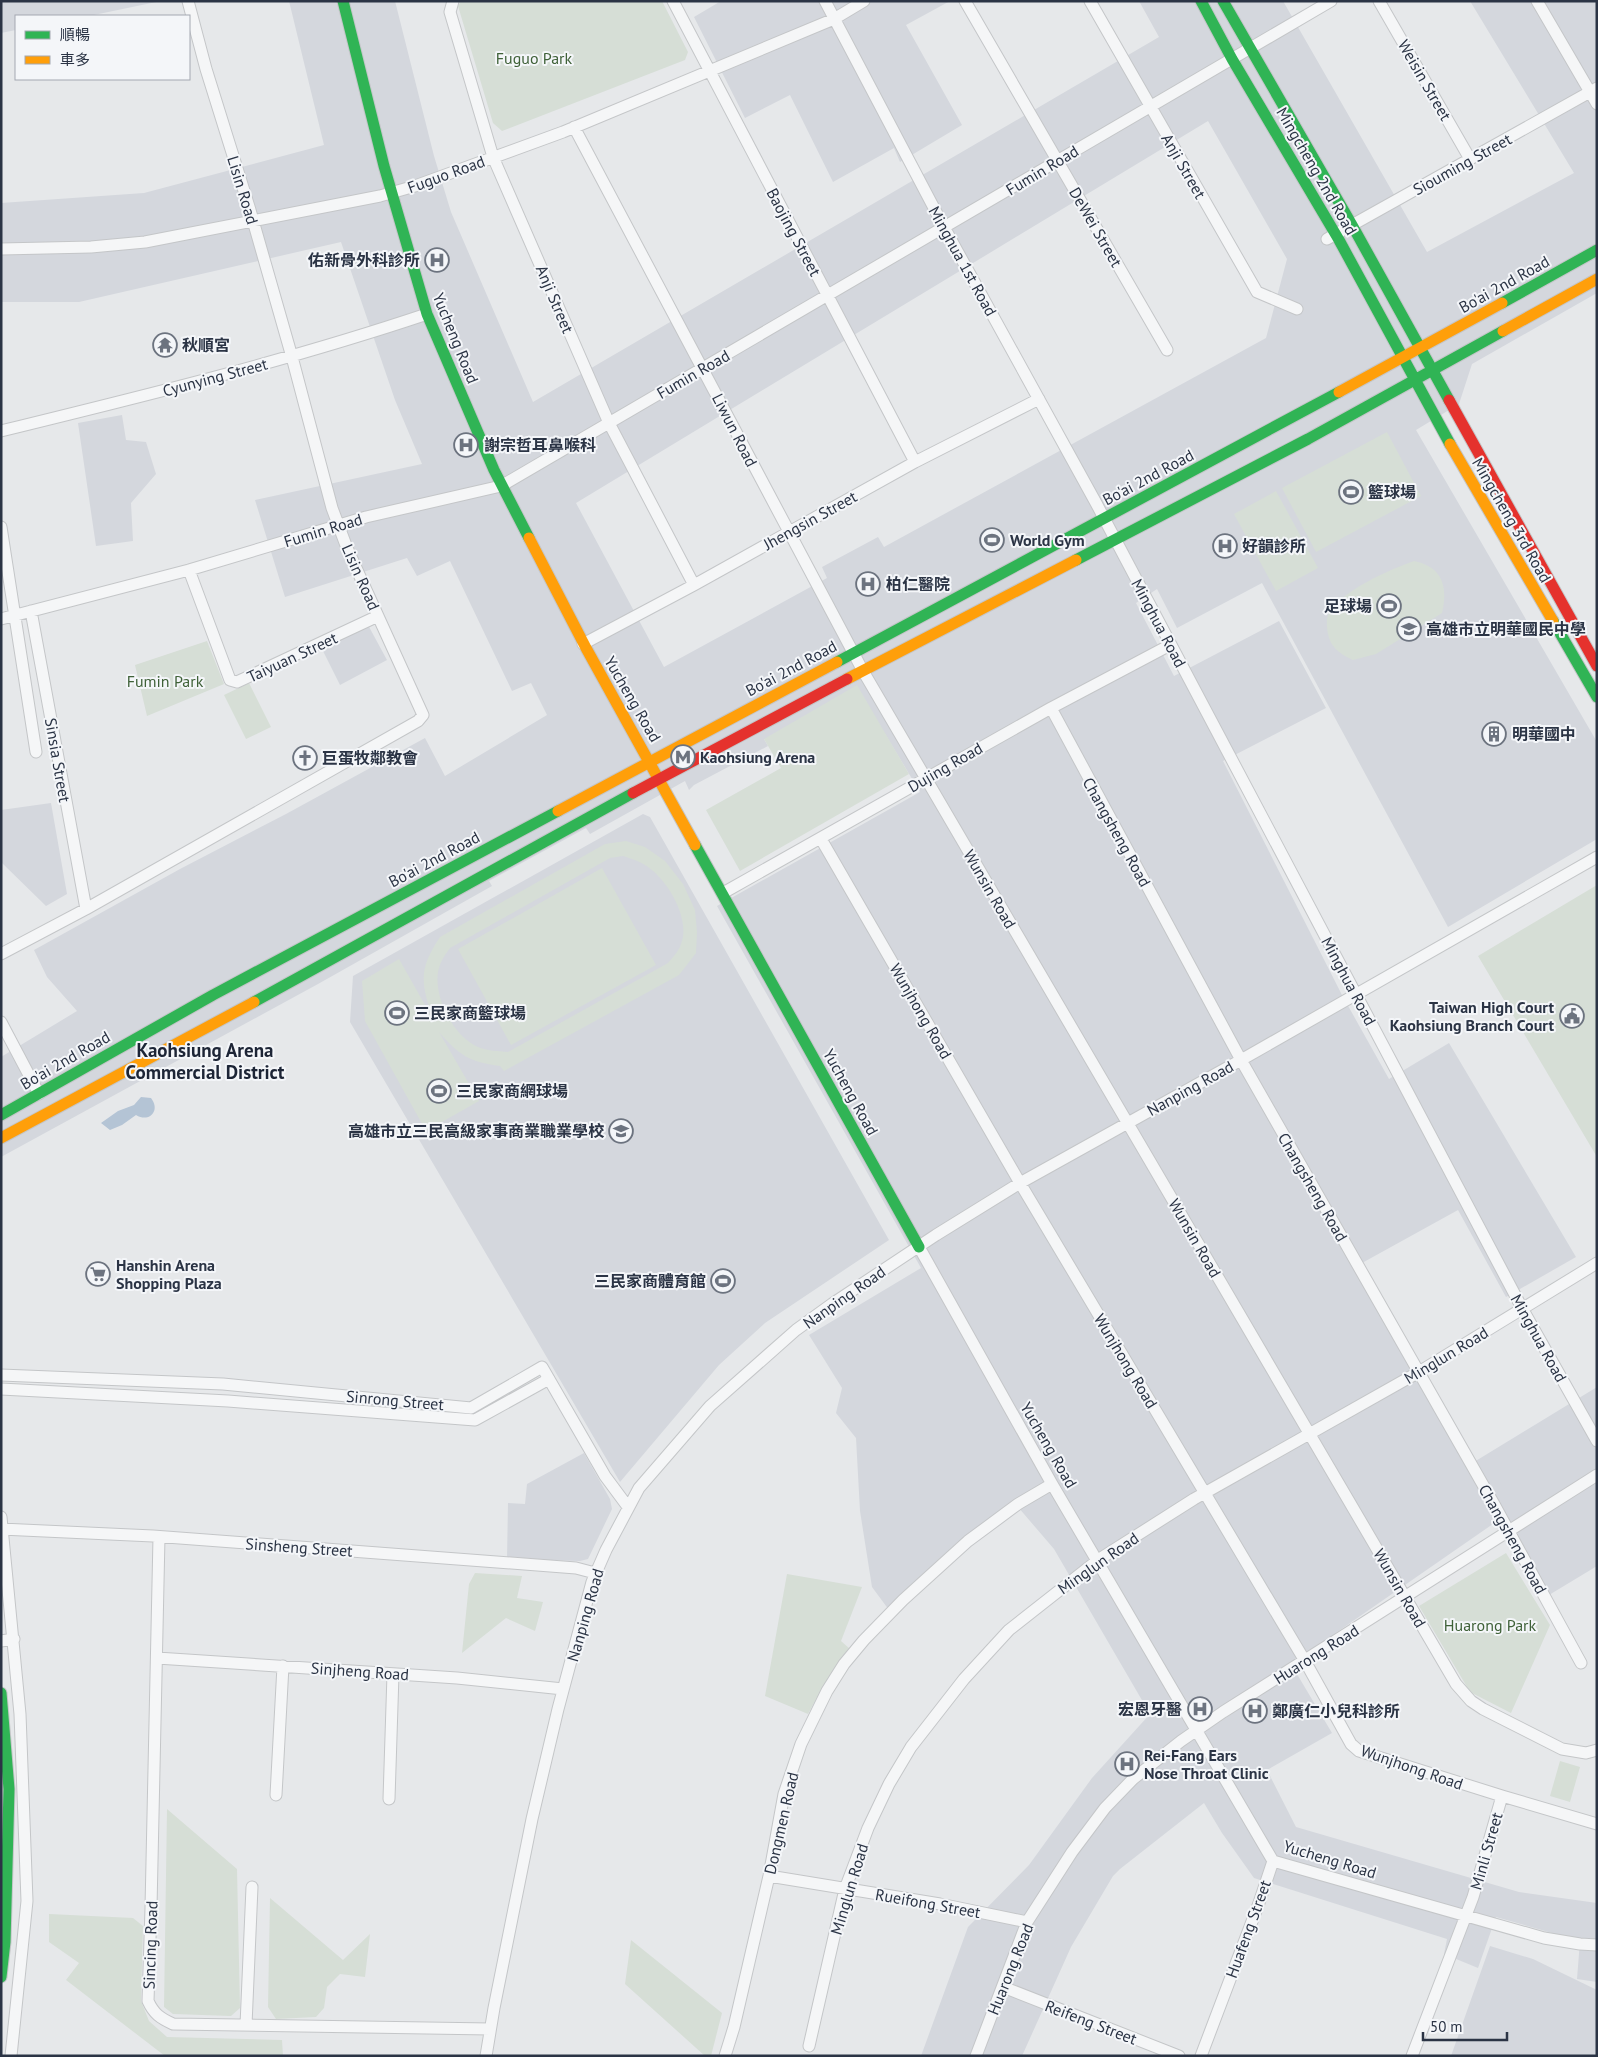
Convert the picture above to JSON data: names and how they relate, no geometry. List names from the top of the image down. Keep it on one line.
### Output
{"streets":{"main road":["Mingcheng 2nd Road","Bo'ai 2nd Road","Yucheng Road","Mingcheng 3rd Road"],"street":["Weisin Street","Siouming Street","Anji Street","Fumin Road","Fuguo Road","Lisin Road","DeWei Street","Baojing Street","Minghua 1st Road","Cyunying Street","Liwun Road","Jhengsin Street","Minghua Road","Taiyuan Street","Sinsia Street","Dujing Road","Changsheng Road","Wunsin Road","Wunjhong Road","Nanping Road","Minglun Road","Sinrong Street","Sinsheng Street","Huarong Road","Sinjheng Road","Dongmen Road","Minli Street","Rueifong Street","Huafeng Street","Sincing Road","Reifeng Street"]},"crossings":[["Weisin Street","Siouming Street"],["Siouming Street","Mingcheng 2nd Road"],["Anji Street","Fumin Road"],["Anji Street","Fuguo Road"],["Anji Street","Jhengsin Street"],["Fumin Road","Mingcheng 2nd Road"],["Fumin Road","Lisin Road"],["Fumin Road","DeWei Street"],["Fumin Road","Baojing Street"],["Fumin Road","Minghua 1st Road"],["Fumin Road","Yucheng Road"],["Fumin Road","Liwun Road"],["Fumin Road","Taiyuan Street"],["Fumin Road","Sinsia Street"],["Mingcheng 2nd Road","Bo'ai 2nd Road"],["Mingcheng 2nd Road","Mingcheng 3rd Road"],["Fuguo Road","Lisin Road"],["Fuguo Road","Baojing Street"],["Fuguo Road","Minghua 1st Road"],["Fuguo Road","Yucheng Road"],["Fuguo Road","Liwun Road"],["Lisin Road","Cyunying Street"],["Lisin Road","Taiyuan Street"],["Lisin Road","Sinsia Street"],["Baojing Street","Jhengsin Street"],["Minghua 1st Road","Bo'ai 2nd Road"],["Minghua 1st Road","Jhengsin Street"],["Minghua 1st Road","Minghua Road"],["Bo'ai 2nd Road","Yucheng Road"],["Bo'ai 2nd Road","Liwun Road"],["Bo'ai 2nd Road","Mingcheng 3rd Road"],["Bo'ai 2nd Road","Minghua Road"],["Bo'ai 2nd Road","Wunsin Road"],["Yucheng Road","Cyunying Street"],["Yucheng Road","Jhengsin Street"],["Yucheng Road","Dujing Road"],["Yucheng Road","Nanping Road"],["Yucheng Road","Minglun Road"],["Yucheng Road","Huarong Road"],["Yucheng Road","Dongmen Road"],["Yucheng Road","Minli Street"],["Yucheng Road","Huafeng Street"],["Liwun Road","Jhengsin Street"],["Liwun Road","Wunsin Road"],["Minghua Road","Dujing Road"],["Minghua Road","Nanping Road"],["Minghua Road","Minglun Road"],["Dujing Road","Changsheng Road"],["Dujing Road","Wunsin Road"],["Dujing Road","Wunjhong Road"],["Changsheng Road","Nanping Road"],["Changsheng Road","Minglun Road"],["Changsheng Road","Huarong Road"],["Wunsin Road","Nanping Road"],["Wunsin Road","Minglun Road"],["Wunsin Road","Huarong Road"],["Wunjhong Road","Nanping Road"],["Wunjhong Road","Minglun Road"],["Wunjhong Road","Huarong Road"],["Wunjhong Road","Minli Street"],["Nanping Road","Sinrong Street"],["Nanping Road","Sinsheng Street"],["Nanping Road","Sinjheng Road"],["Nanping Road","Sincing Road"],["Minglun Road","Rueifong Street"],["Sinsheng Street","Sincing Road"],["Huarong Road","Rueifong Street"],["Huarong Road","Reifeng Street"],["Sinjheng Road","Sincing Road"],["Dongmen Road","Rueifong Street"]],"districts":["Kaohsiung Arena Commercial District"],"parks":["Fuguo Park","Fumin Park","Huarong Park"],"places":{"hospital":["佑新骨外科診所","謝宗哲耳鼻喉科","好韻診所","柏仁醫院","宏恩牙醫","鄭廣仁小兒科診所","Rei-Fang Ears Nose Throat Clinic"],"temple":["秋順宮"],"sports":["籃球場","World Gym","足球場","三民家商籃球場","三民家商網球場","三民家商體育館"],"school or university":["高雄市立明華國民中學","高雄市立三民高級家事商業職業學校"],"building":["明華國中"],"metro station":["Kaohsiung Arena"],"church":["巨蛋牧鄰教會"],"public building":["Taiwan High Court Kaohsiung Branch Court"],"supermarket":["Hanshin Arena Shopping Plaza"]},"legend":["順暢","車多"],"scale_bar":"50 m"}
